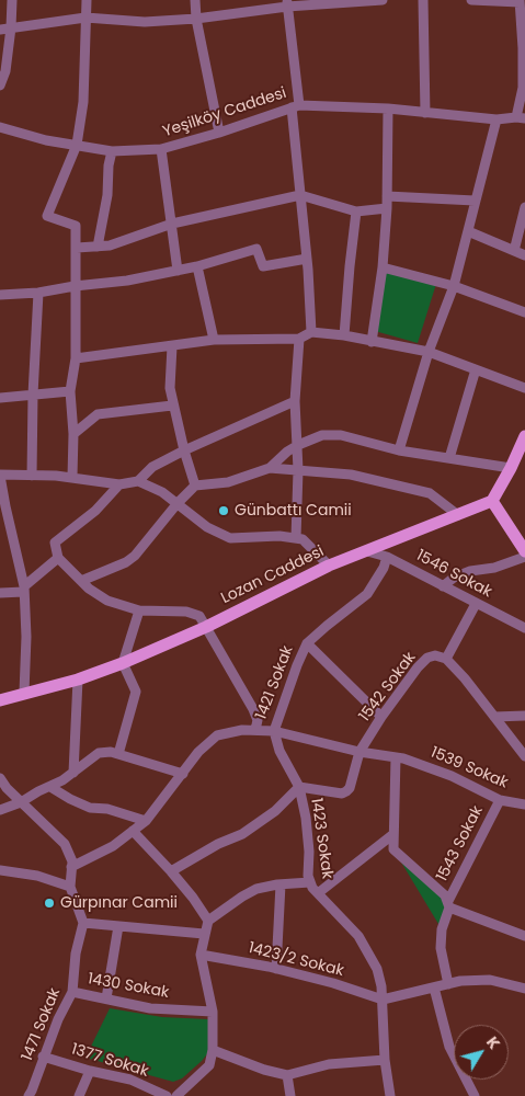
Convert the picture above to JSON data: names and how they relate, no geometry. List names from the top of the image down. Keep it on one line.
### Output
{"streets":{"main road":["Lozan Caddesi"],"street":["Yeşilköy Caddesi","1546 Sokak","1421 Sokak","1542 Sokak","1539 Sokak","1423 Sokak","1543 Sokak","1423/2 Sokak","1430 Sokak","1471 Sokak","1377 Sokak"]},"crossings":[["1546 Sokak","Lozan Caddesi"],["1546 Sokak","1421 Sokak"],["1421 Sokak","1539 Sokak"],["1421 Sokak","1423 Sokak"],["1542 Sokak","1539 Sokak"],["1542 Sokak","1423 Sokak"],["1539 Sokak","1423 Sokak"],["1539 Sokak","1543 Sokak"],["1423 Sokak","1423/2 Sokak"],["1430 Sokak","1471 Sokak"],["1471 Sokak","1377 Sokak"]],"places":["Günbattı Camii","Gürpınar Camii"],"north":"top right"}
